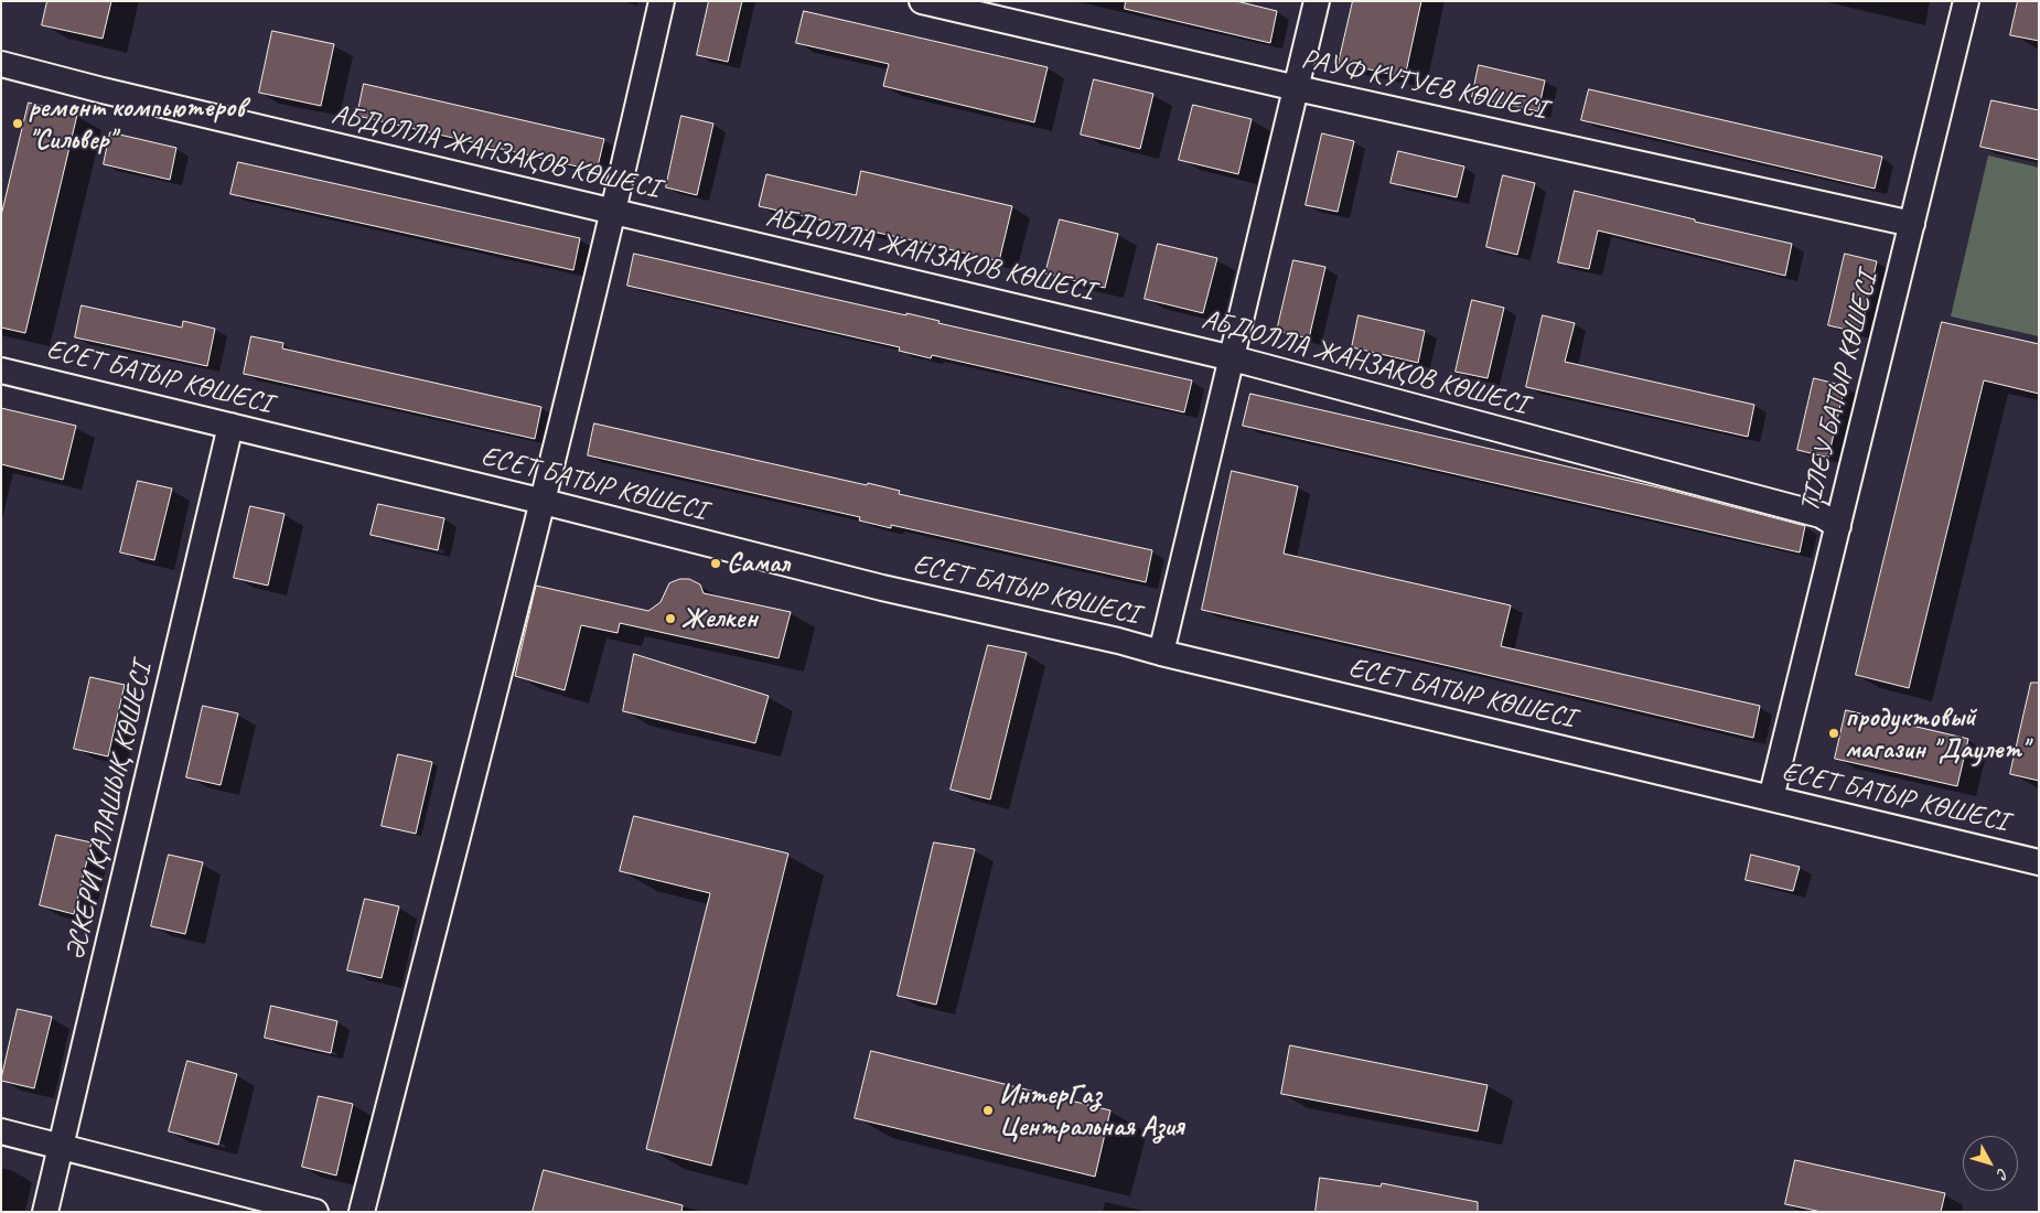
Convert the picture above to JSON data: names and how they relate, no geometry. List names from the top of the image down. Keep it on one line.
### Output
{"streets":{"street":["РАУФ КУТУЕВ КӨШЕСІ","АБДОЛЛА ЖАНЗАҚОВ КӨШЕСІ","ЕСЕТ БАТЫР КӨШЕСІ","ТІЛЕУ БАТЫР КӨШЕСІ","ӘСКЕРИ ҚАЛАШЫҚ КӨШЕСІ"]},"crossings":[["РАУФ КУТУЕВ КӨШЕСІ","ТІЛЕУ БАТЫР КӨШЕСІ"],["АБДОЛЛА ЖАНЗАҚОВ КӨШЕСІ","ТІЛЕУ БАТЫР КӨШЕСІ"],["ЕСЕТ БАТЫР КӨШЕСІ","ТІЛЕУ БАТЫР КӨШЕСІ"],["ЕСЕТ БАТЫР КӨШЕСІ","ӘСКЕРИ ҚАЛАШЫҚ КӨШЕСІ"]],"places":["ремонт компьютеров \"Сильвер\"","Самал","Желкен","продуктовый магазин \"Даулет\"","ИнтерГаз Центральная Азия"],"north":"bottom right"}
